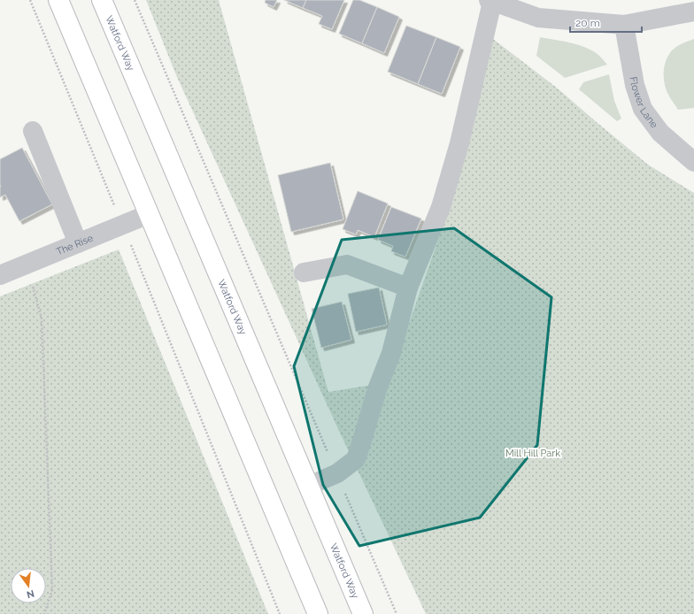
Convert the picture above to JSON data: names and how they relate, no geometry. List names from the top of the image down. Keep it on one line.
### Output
{"streets":{"highway":["Watford Way"],"street":["Flower Lane","The Rise"]},"parks":["Mill Hill Park"],"scale_bar":"20 m","north":"bottom"}
